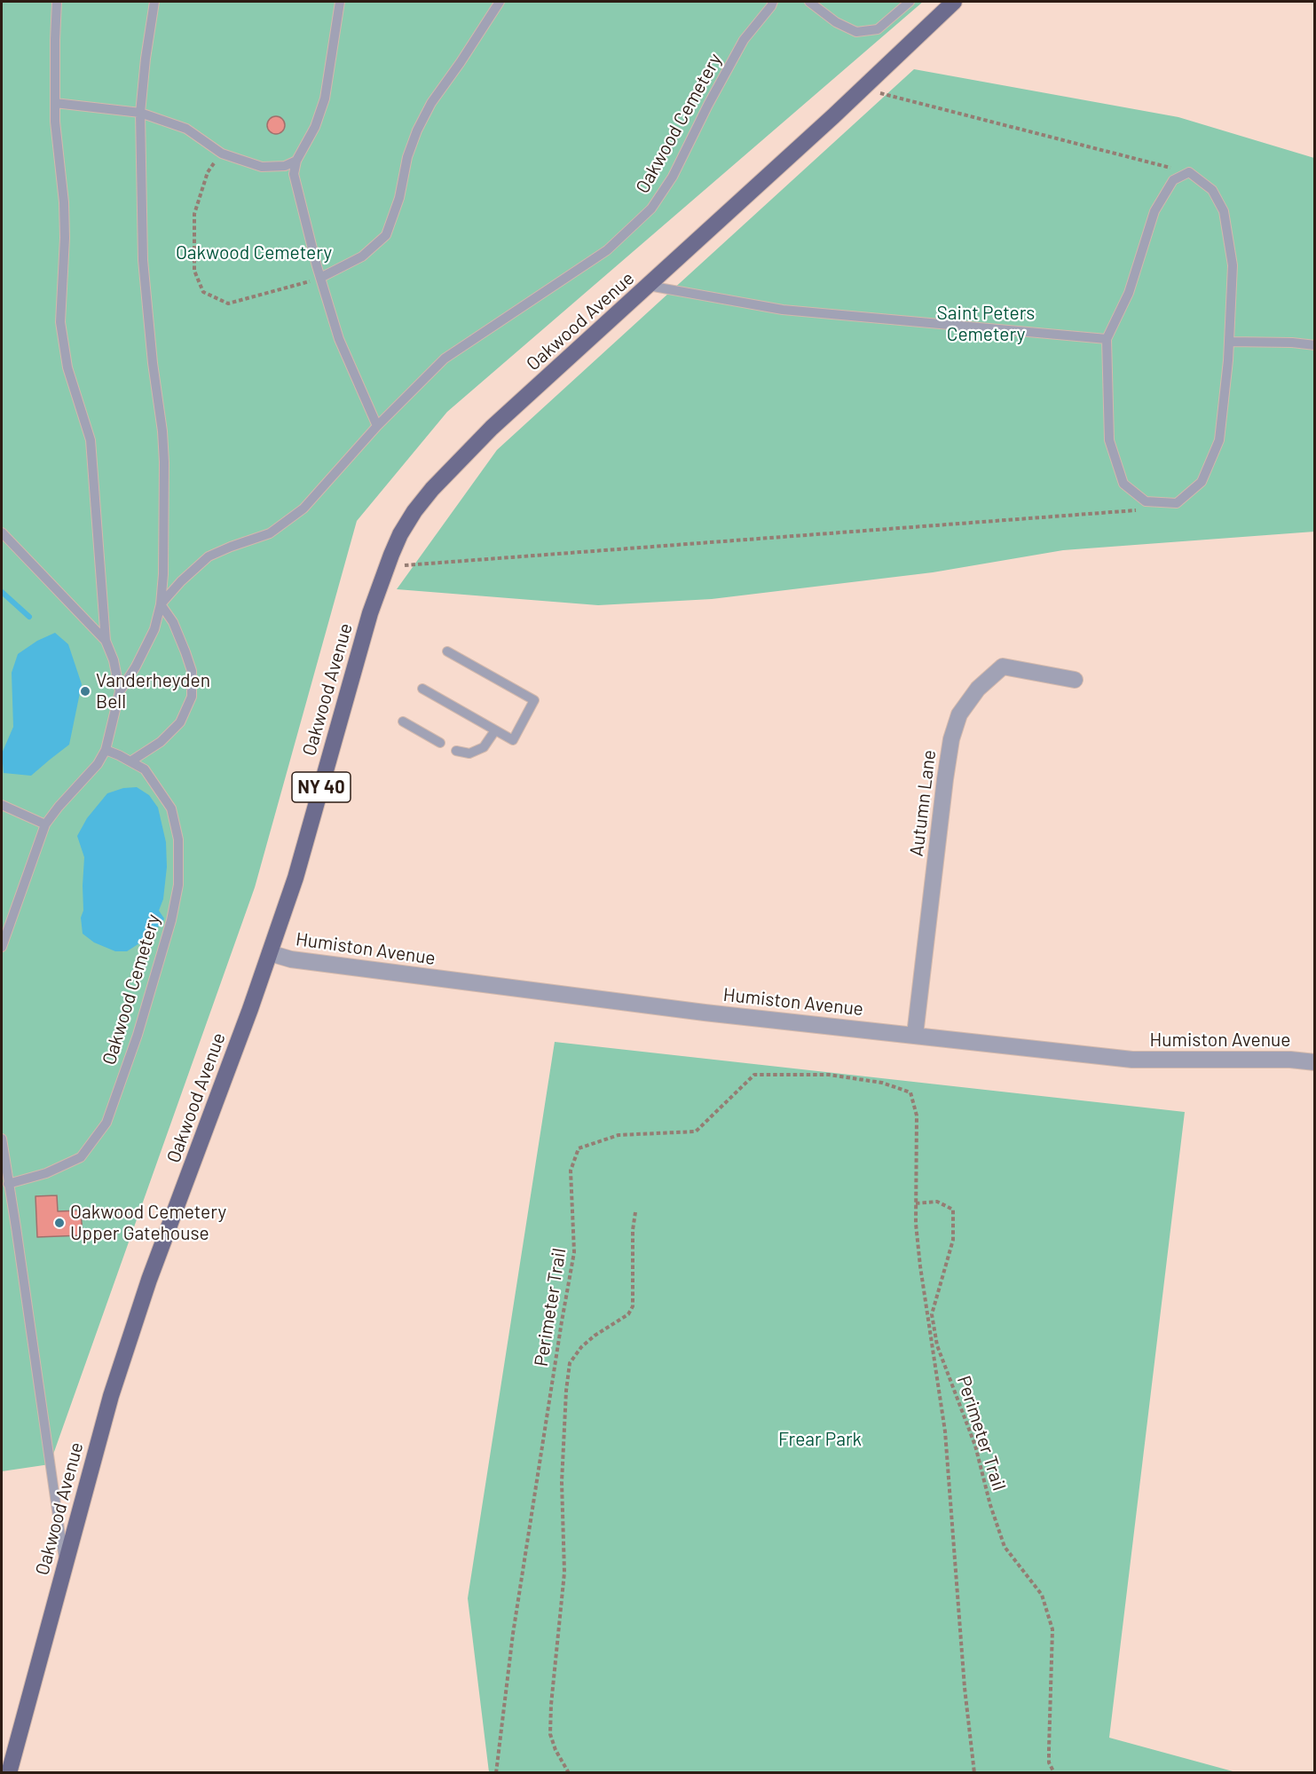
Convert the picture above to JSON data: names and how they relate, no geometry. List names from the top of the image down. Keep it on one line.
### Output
{"streets":{"main road":["Oakwood Avenue","NY 40"],"street":["Autumn Lane","Humiston Avenue"],"lane":["Oakwood Cemetery"],"path":["Perimeter Trail"]},"crossings":[["Oakwood Avenue","Humiston Avenue"],["Autumn Lane","Humiston Avenue"]],"parks":["Oakwood Cemetery","Saint Peters Cemetery","Frear Park"],"places":["Vanderheyden Bell","Oakwood Cemetery Upper Gatehouse"]}
